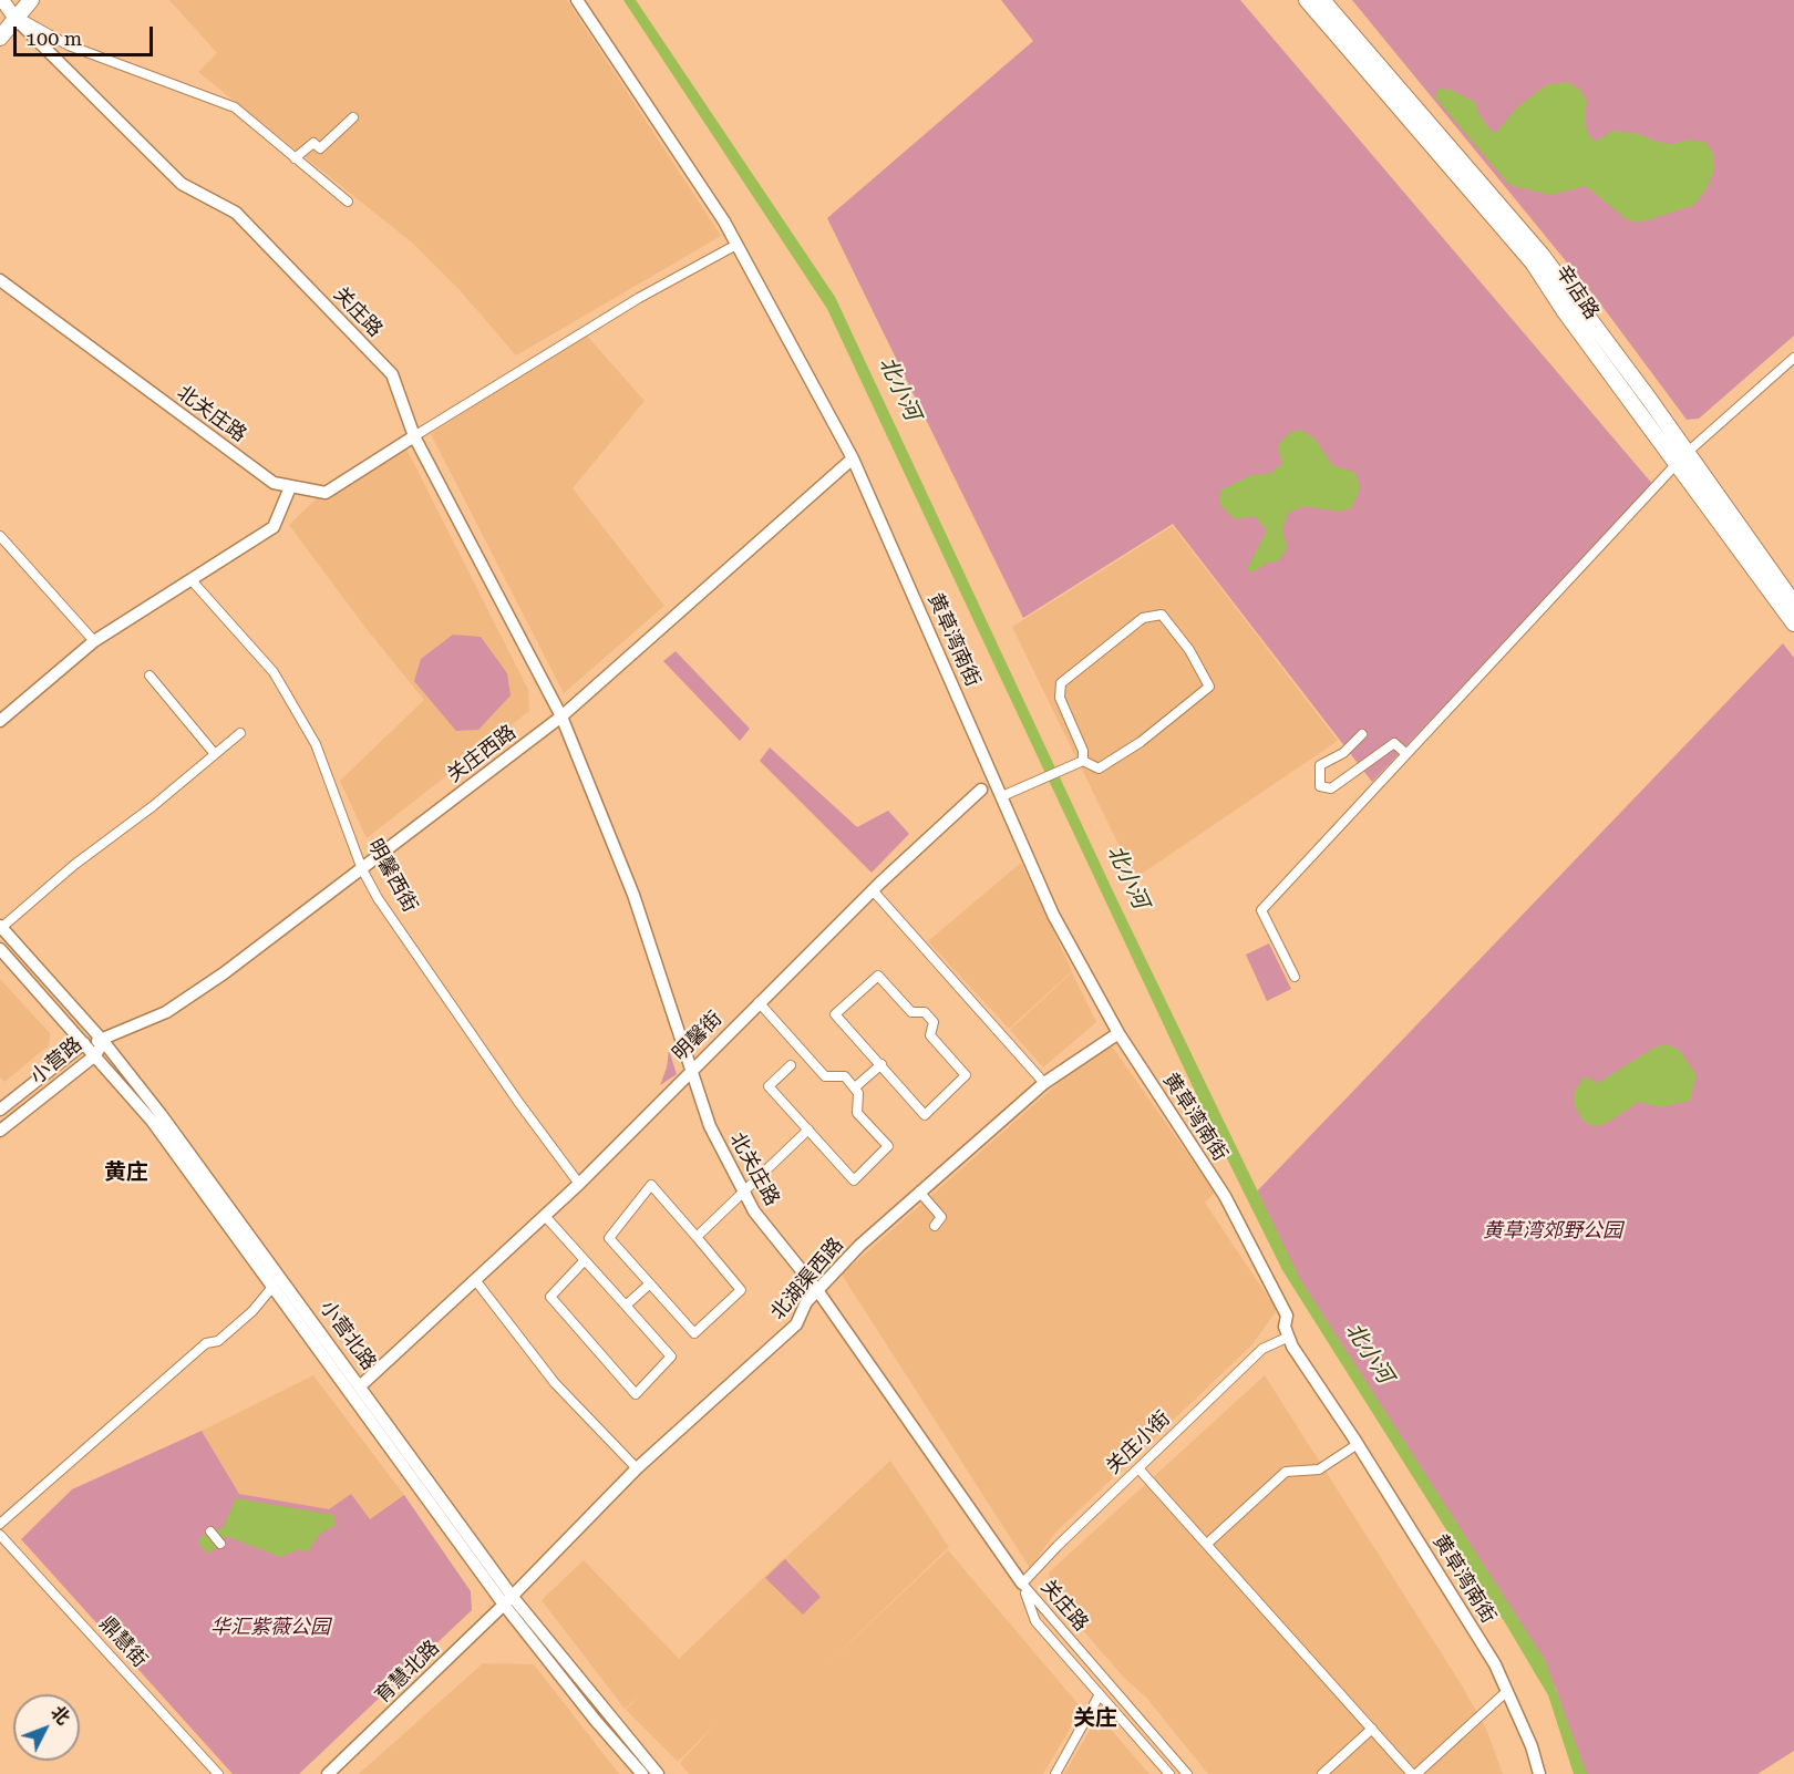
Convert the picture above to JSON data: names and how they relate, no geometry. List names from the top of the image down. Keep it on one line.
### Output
{"streets":{"main road":["辛店路"],"street":["关庄路","北关庄路","黄草湾南街","关庄西路","明馨西街","明馨街","小营路","北湖渠西路","小营北路","关庄小街","鼎慧街","育慧北路"]},"crossings":[["关庄路","北关庄路"],["关庄路","关庄西路"],["关庄路","关庄小街"],["北关庄路","关庄西路"],["北关庄路","明馨街"],["北关庄路","北湖渠西路"],["北关庄路","关庄小街"],["黄草湾南街","关庄西路"],["黄草湾南街","北湖渠西路"],["黄草湾南街","关庄小街"],["关庄西路","明馨西街"],["关庄西路","小营路"],["关庄西路","小营北路"],["明馨西街","明馨街"],["明馨街","小营北路"],["小营路","小营北路"],["北湖渠西路","小营北路"],["北湖渠西路","育慧北路"],["小营北路","育慧北路"]],"districts":["黄庄","关庄"],"water":["北小河"],"parks":["黄草湾郊野公园","华汇紫薇公园"],"scale_bar":"100 m","north":"top right"}
